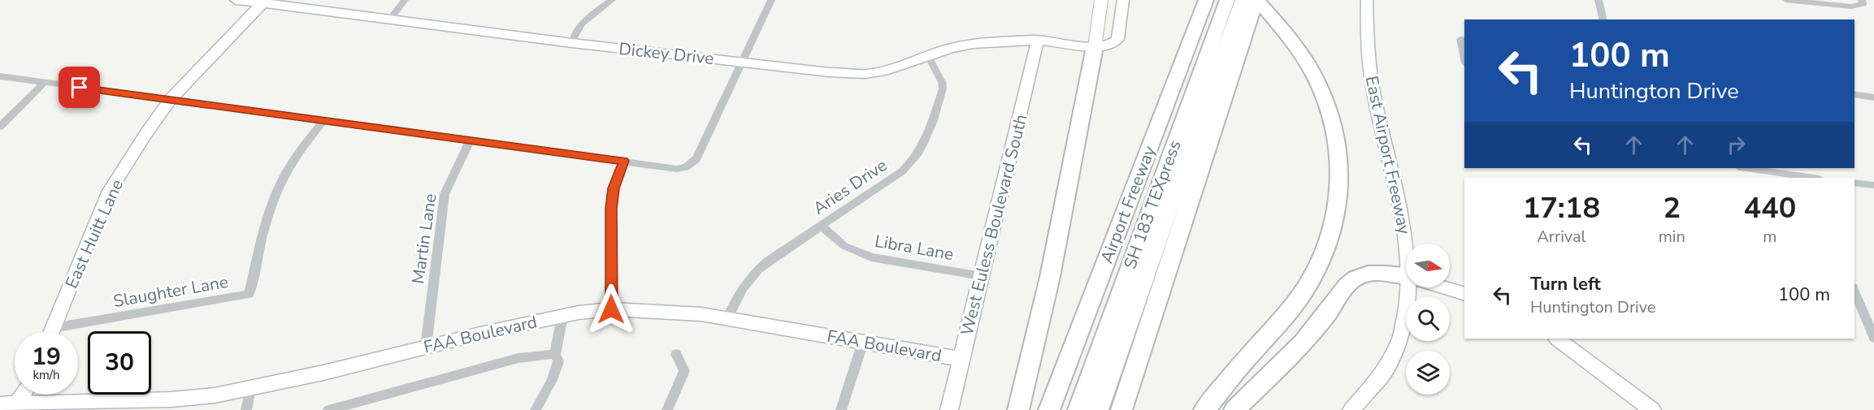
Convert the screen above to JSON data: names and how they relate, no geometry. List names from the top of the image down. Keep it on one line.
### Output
{"streets":{"highway":["Airport Freeway","SH 183 TEXpress"],"street":["Dickey Drive","East Airport Freeway","Aries Drive","West Euless Boulevard South","East Huitt Lane","Martin Lane","Libra Lane","Slaughter Lane","FAA Boulevard"]},"crossings":[["Dickey Drive","Aries Drive"],["Dickey Drive","West Euless Boulevard South"],["Dickey Drive","East Huitt Lane"],["Aries Drive","Libra Lane"],["Aries Drive","FAA Boulevard"],["West Euless Boulevard South","Libra Lane"],["West Euless Boulevard South","FAA Boulevard"],["East Huitt Lane","Slaughter Lane"],["Martin Lane","FAA Boulevard"]],"north":"right","page":{"turn":["100 m","Huntington Drive"],"eta":["17:18","Arrival","2","min","440","m"],"list":[{"name":"Turn left","note":"Huntington Drive","value":"100 m"}],"speed":"19 km/h","limit":"30"}}
